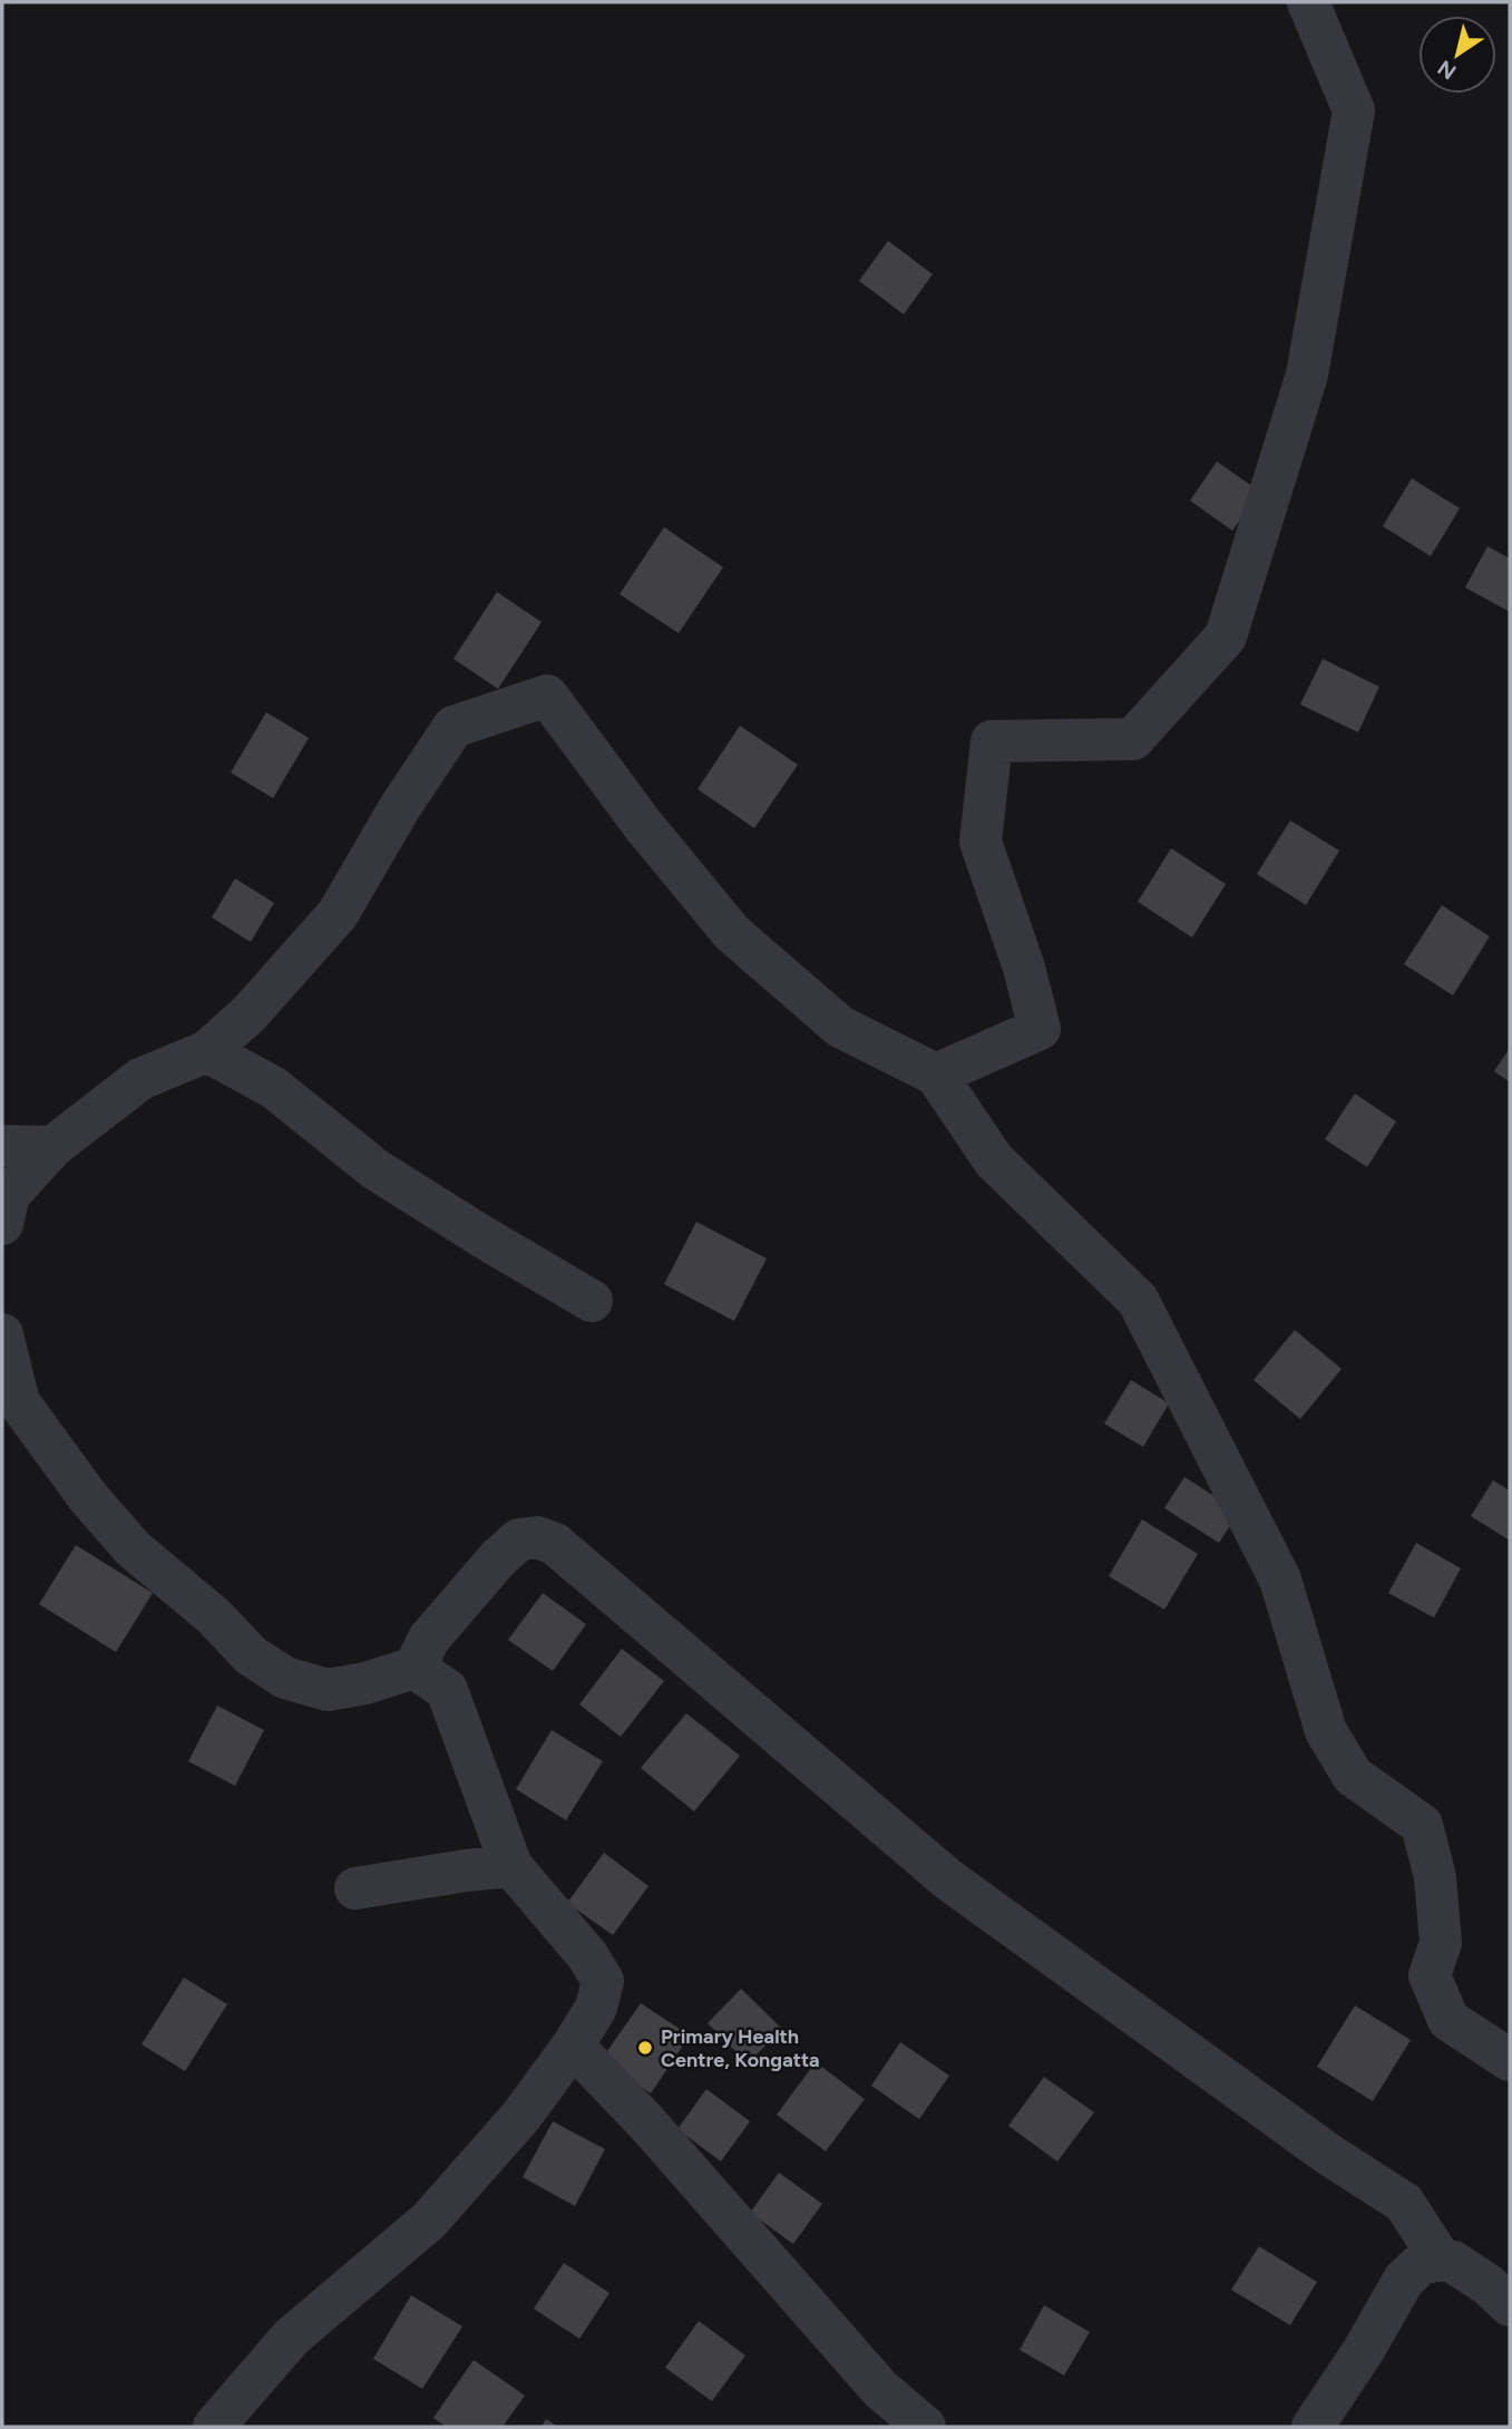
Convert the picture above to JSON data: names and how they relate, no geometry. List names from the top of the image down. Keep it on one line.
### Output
{"places":["Primary Health Centre, Kongatta"],"north":"bottom left"}
